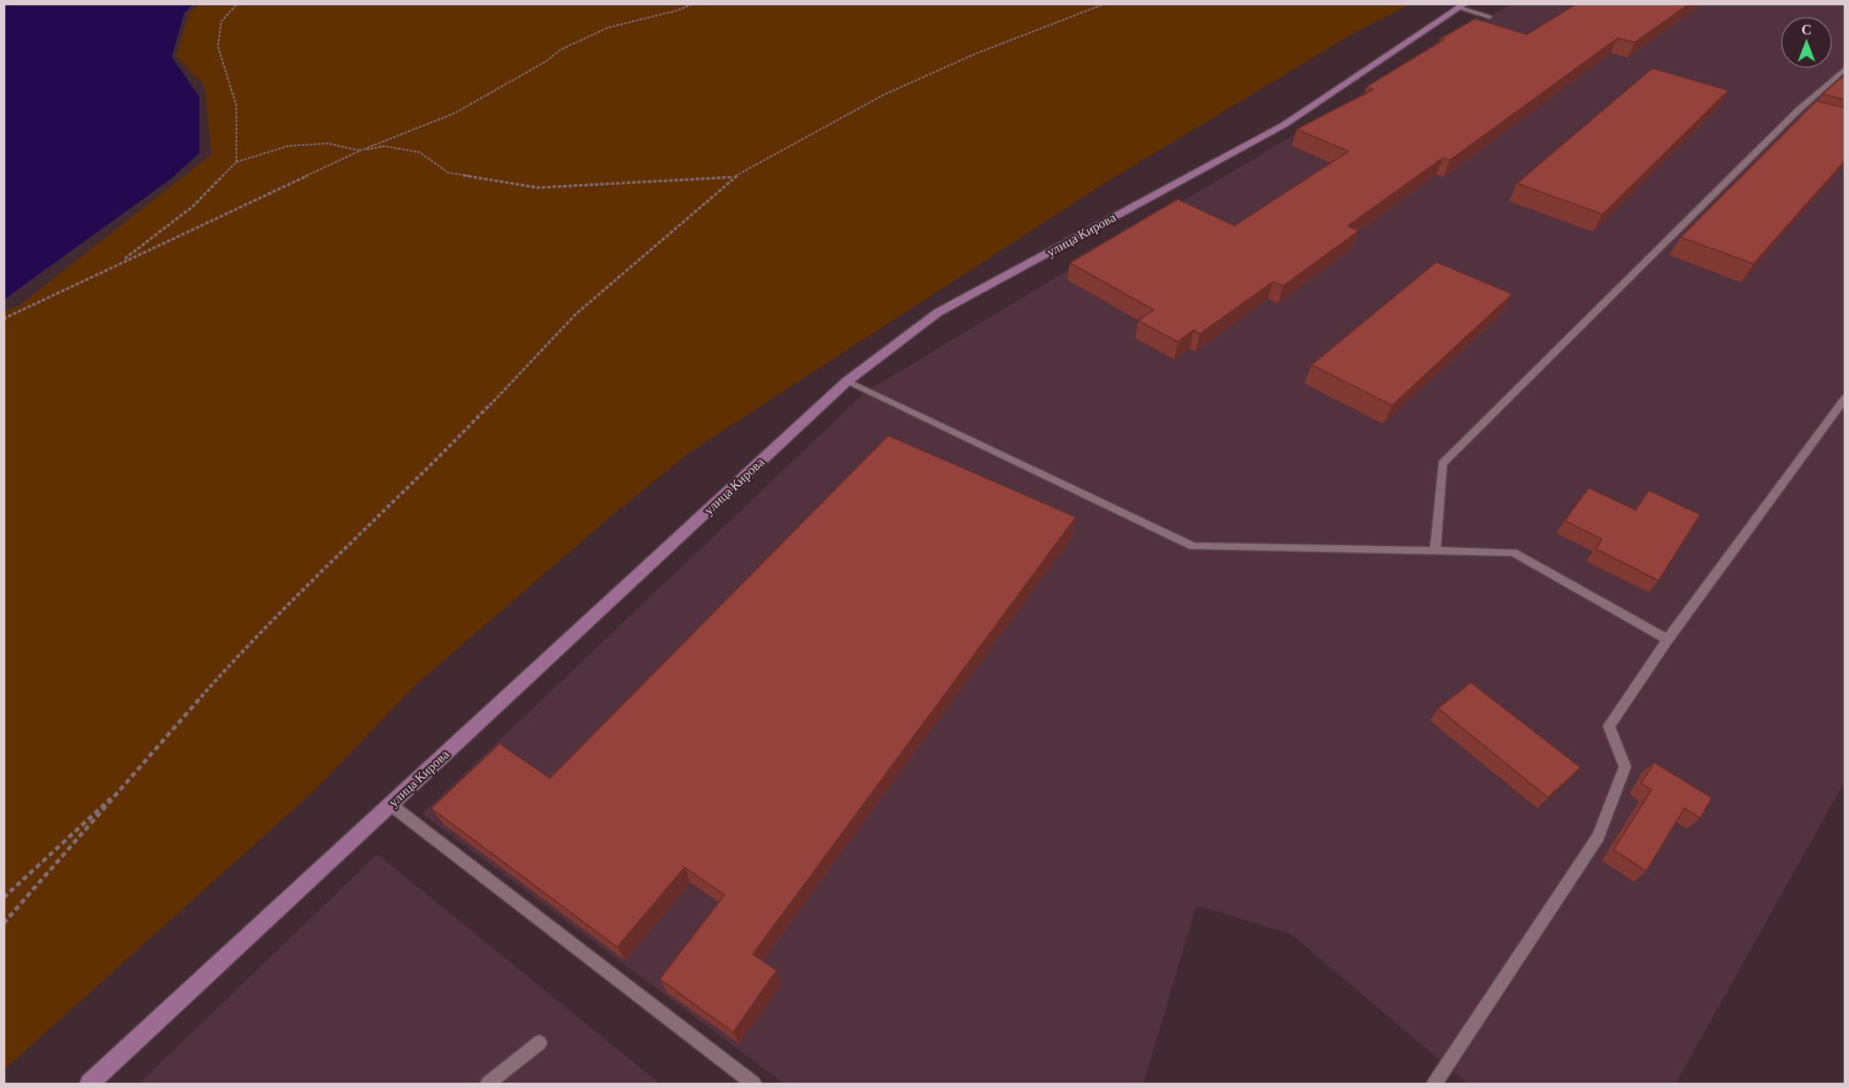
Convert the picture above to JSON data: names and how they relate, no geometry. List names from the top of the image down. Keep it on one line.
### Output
{"streets":{"street":["улица Кирова"]},"north":"top"}
